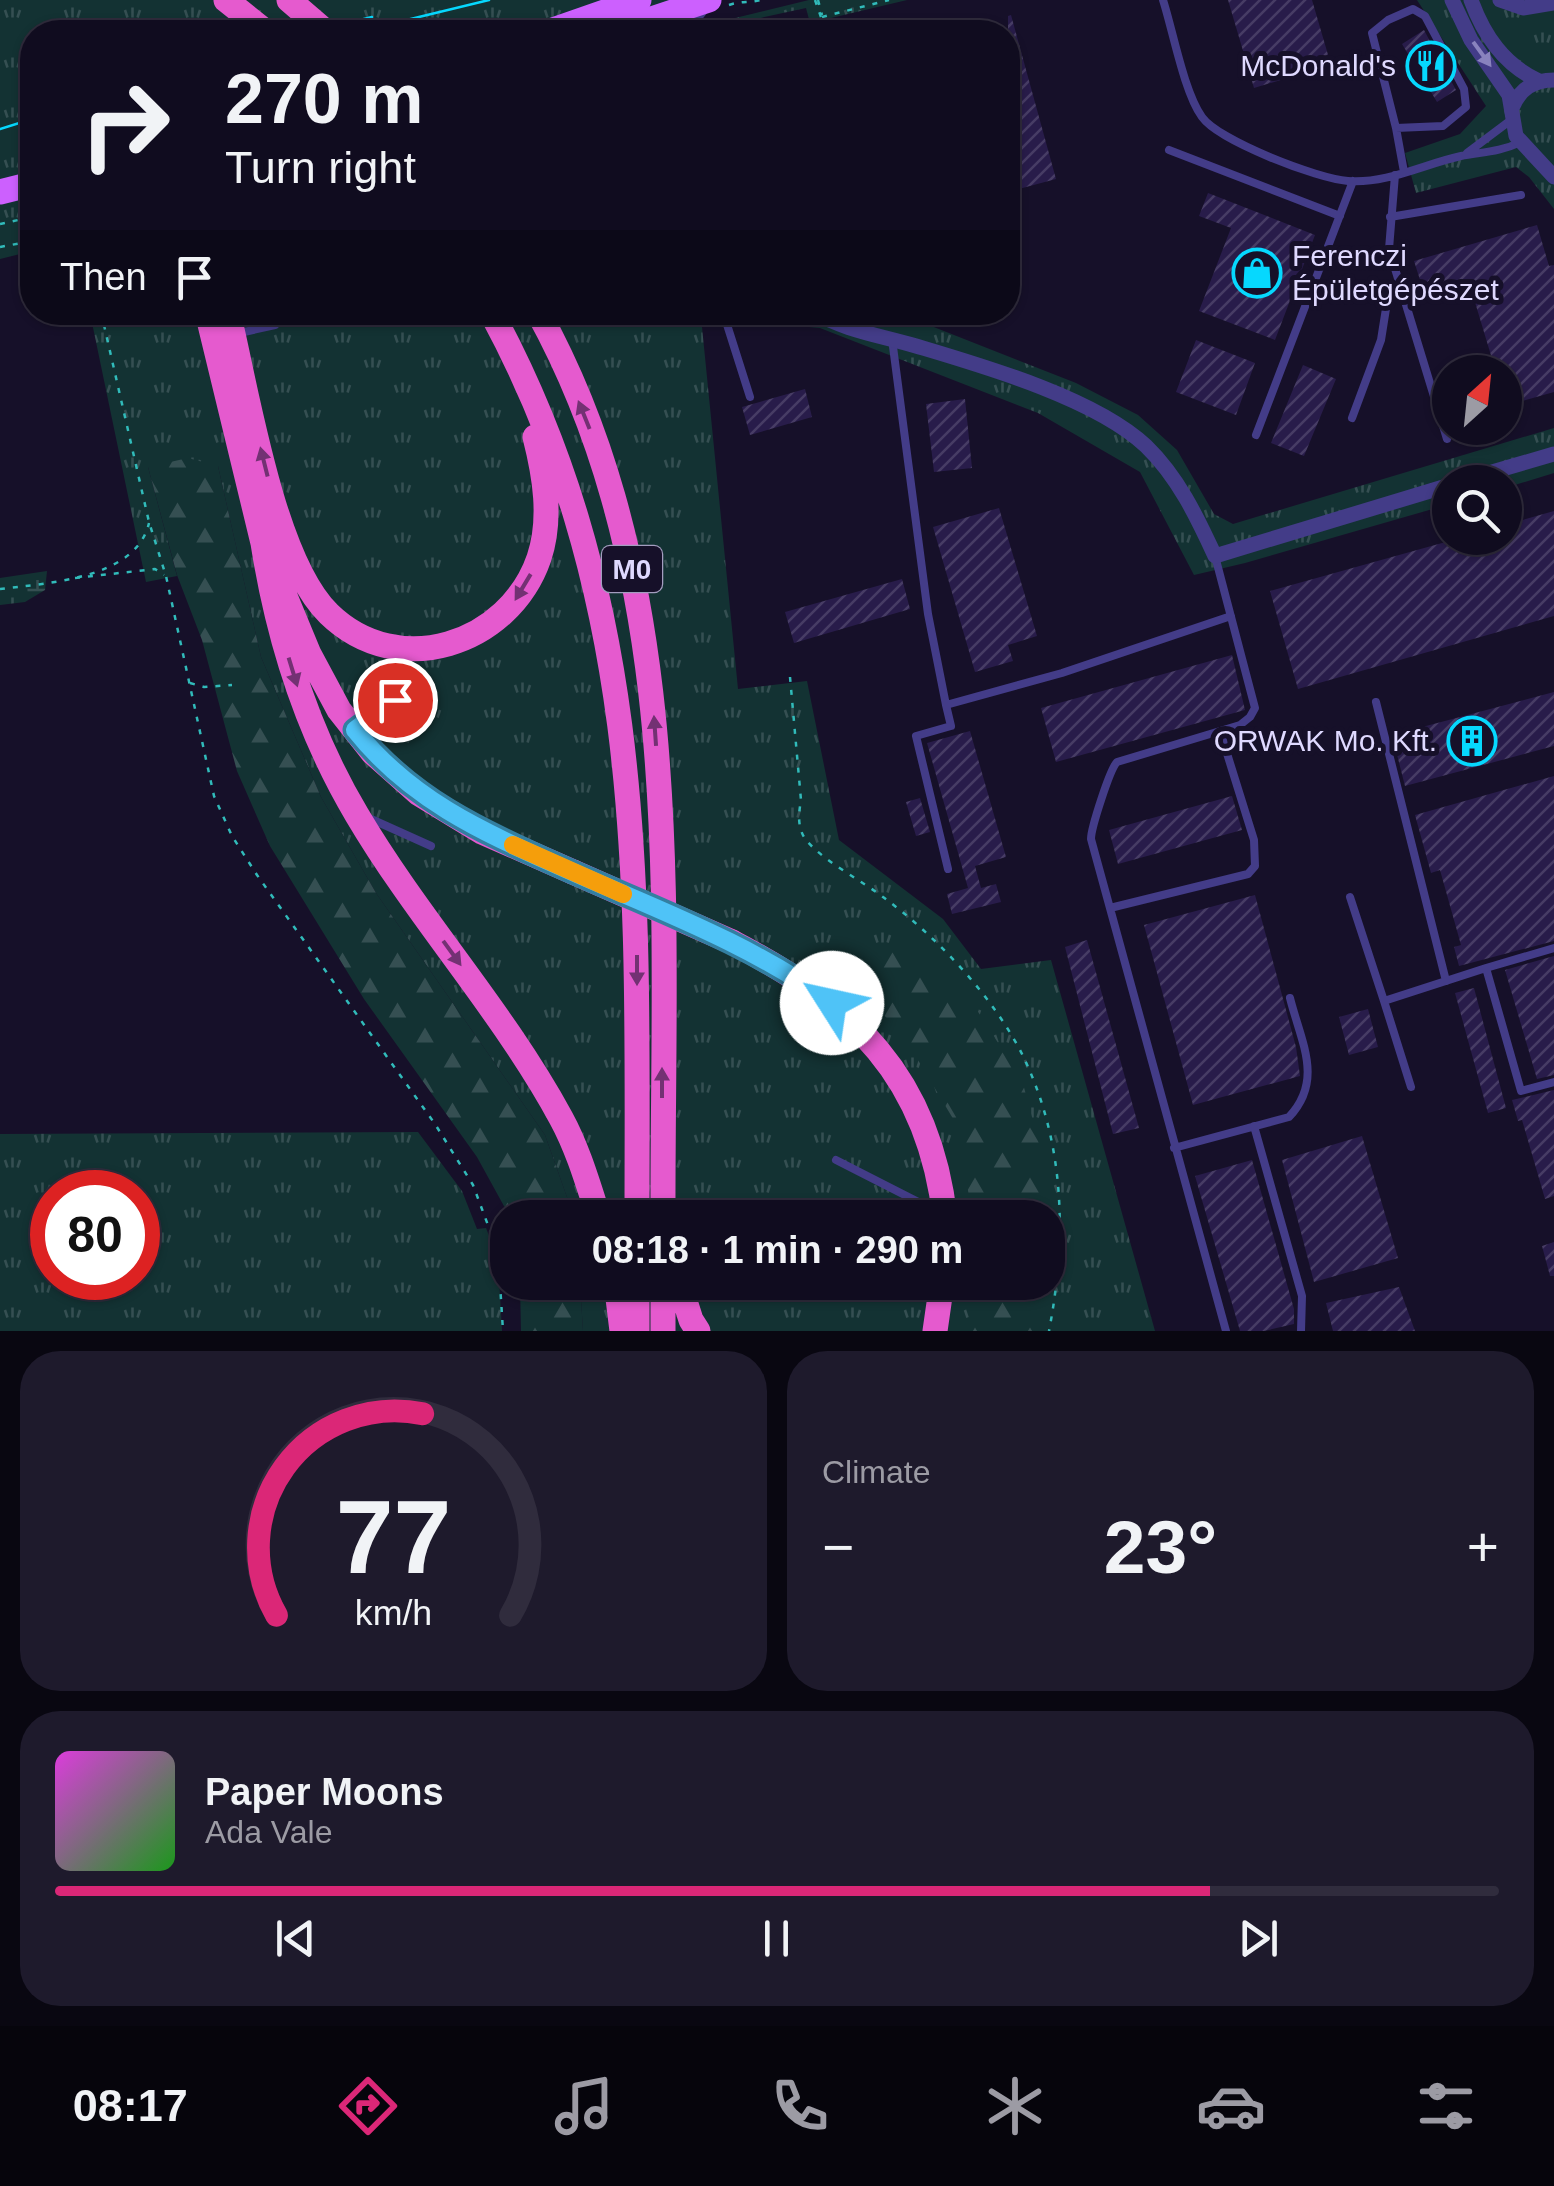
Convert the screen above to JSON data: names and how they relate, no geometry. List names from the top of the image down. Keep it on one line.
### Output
{"streets":{"highway":["M0"]},"places":{"restaurant":["McDonald's"],"shop":["Ferenczi Épületgépészet"],"building":["ORWAK Mo. Kft."]},"north":"top right","page":{"turn":["270 m","Turn right"],"then":"Then","limit":"80","trip":"08:18 · 1 min · 290 m","tile":"Climate","heat":["−","23°","+"],"song":["Paper Moons","Ada Vale"],"tabs":"08:17","gauge":["77","km/h"]}}
